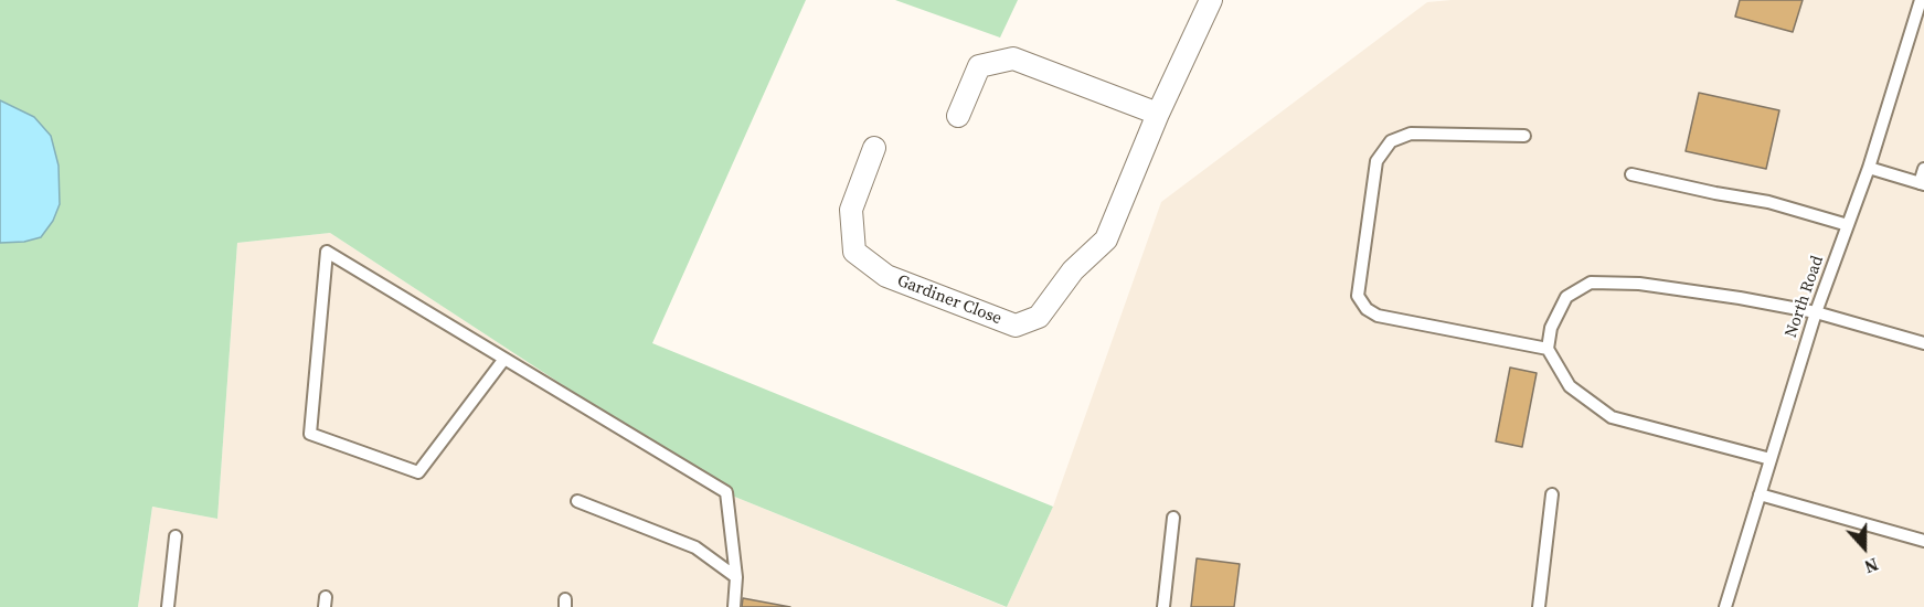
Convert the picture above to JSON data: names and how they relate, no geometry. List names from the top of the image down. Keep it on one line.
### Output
{"streets":{"street":["Gardiner Close"],"lane":["North Road"]},"north":"bottom"}
